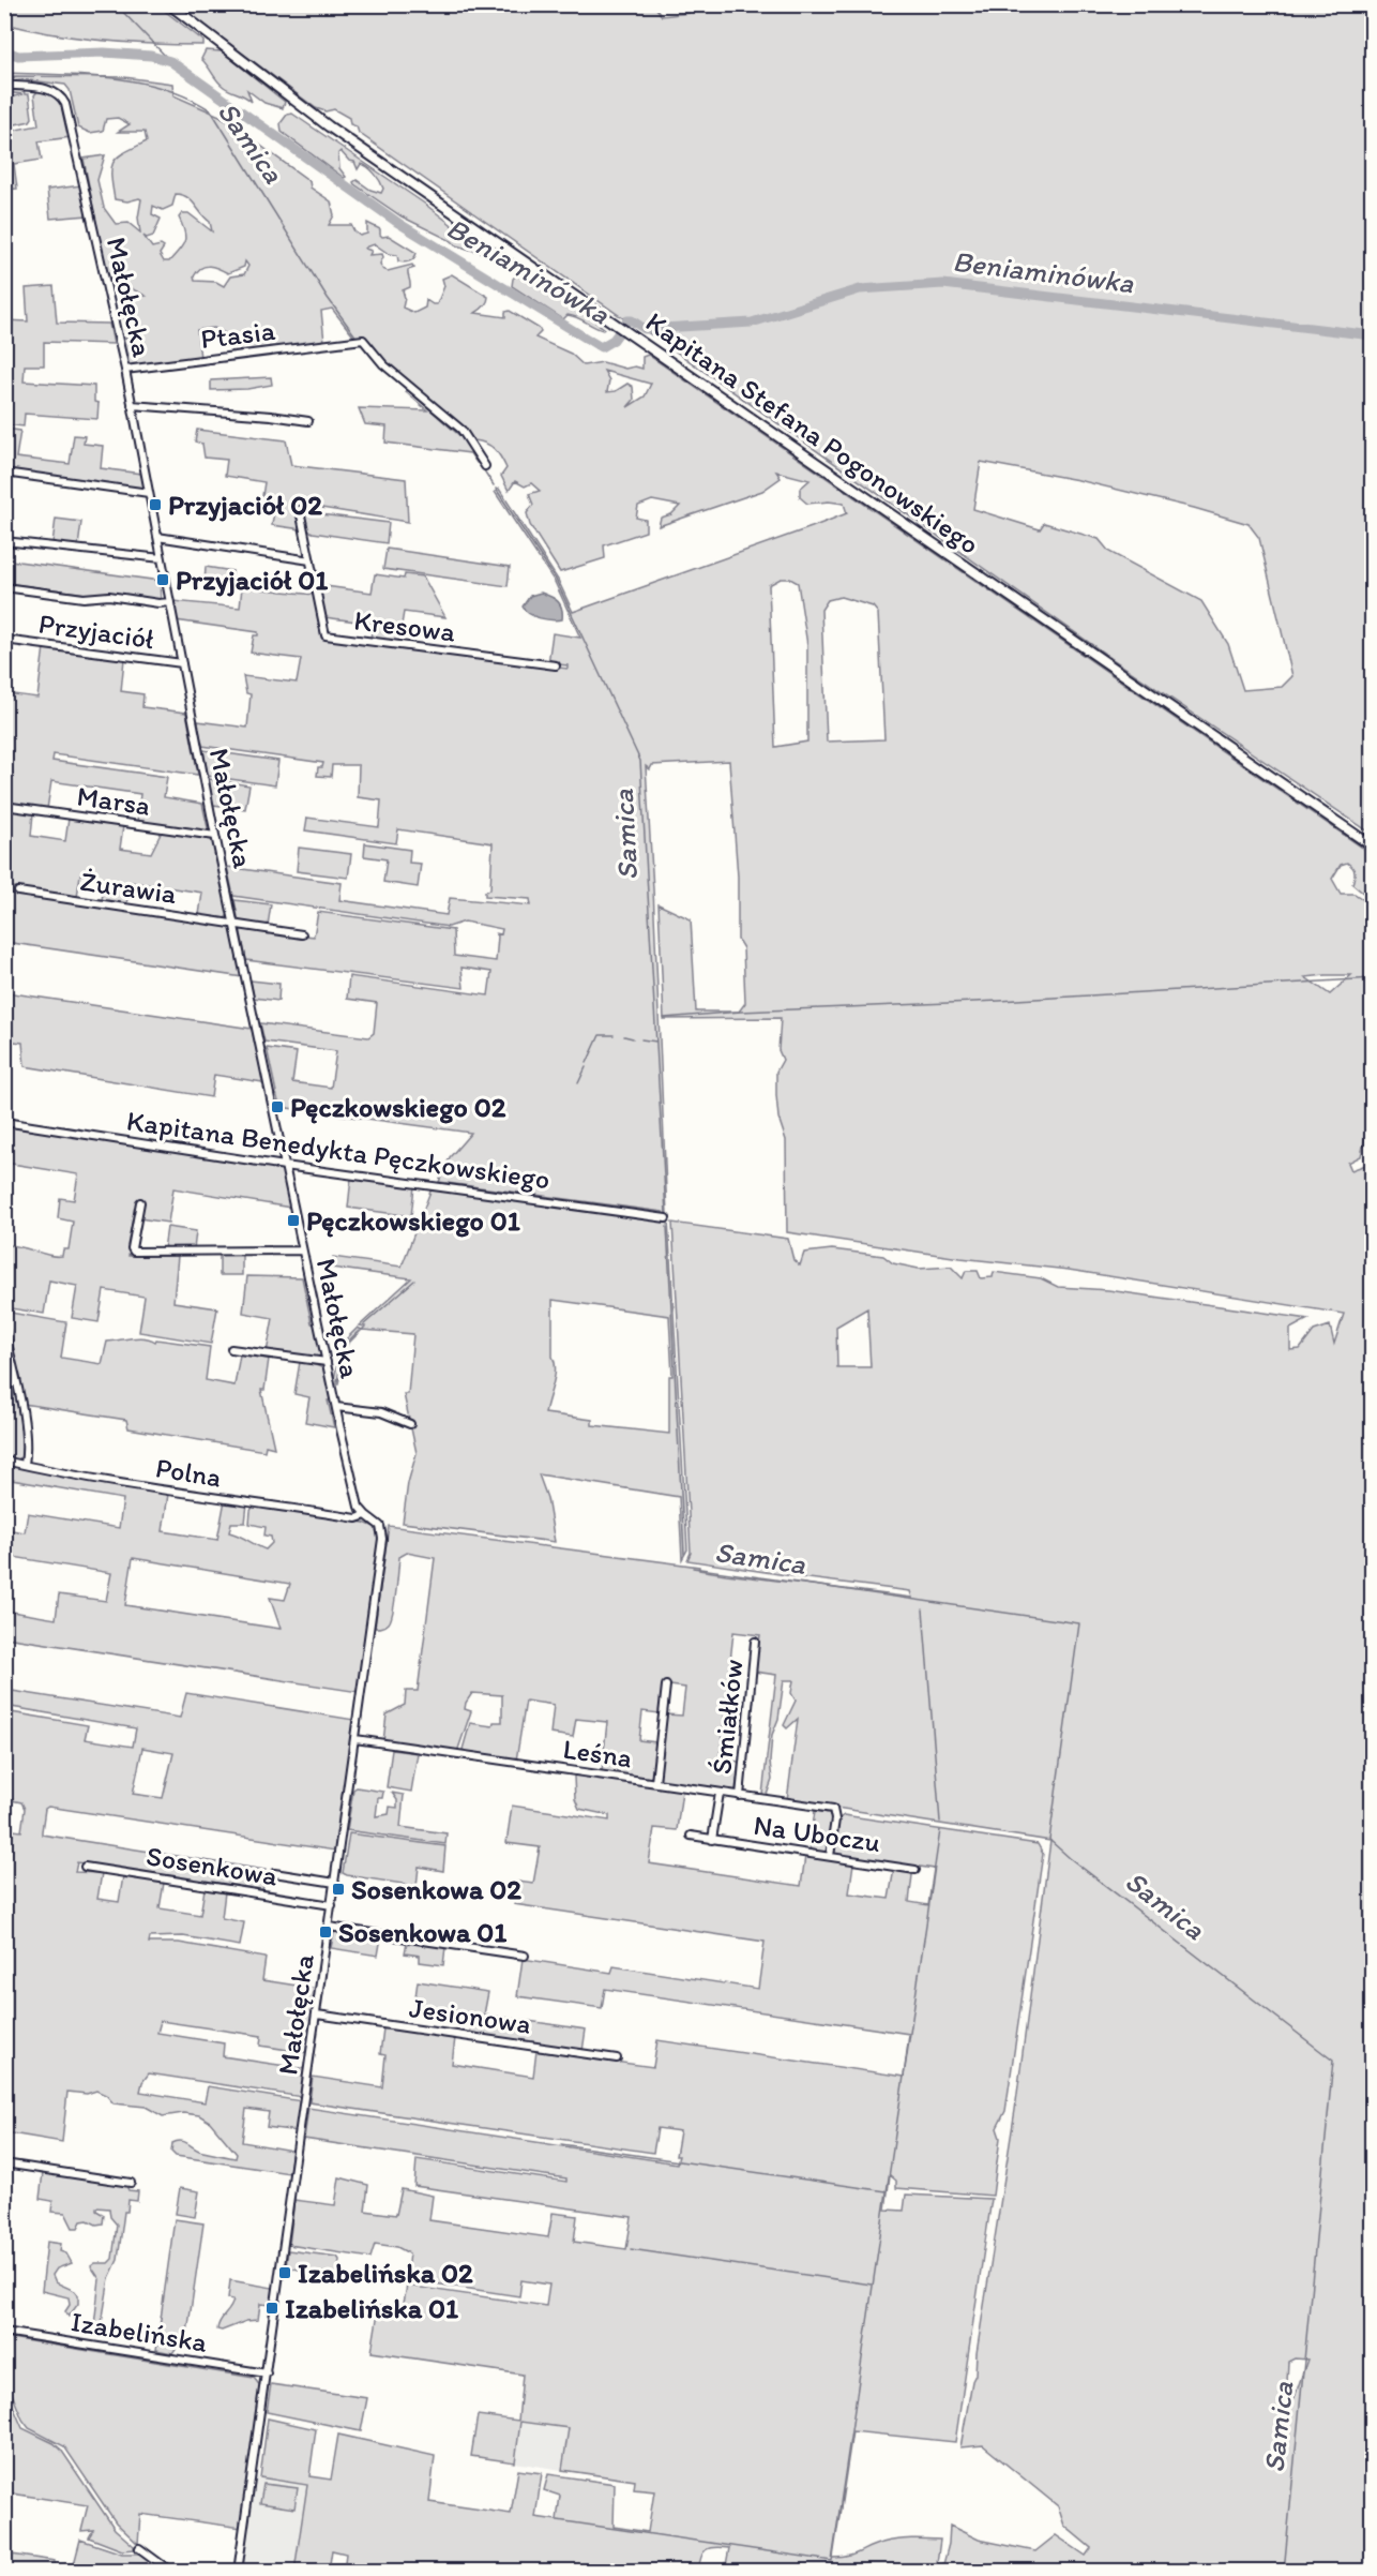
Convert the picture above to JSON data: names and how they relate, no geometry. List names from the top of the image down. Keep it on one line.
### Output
{"streets":{"main road":["Kapitana Stefana Pogonowskiego"],"street":["Małołęcka","Ptasia","Kresowa","Przyjaciół","Marsa","Żurawia","Kapitana Benedykta Pęczkowskiego","Polna","Śmiałków","Leśna","Na Uboczu","Sosenkowa","Jesionowa","Izabelińska"]},"crossings":[["Małołęcka","Ptasia"],["Małołęcka","Przyjaciół"],["Małołęcka","Marsa"],["Małołęcka","Żurawia"],["Małołęcka","Kapitana Benedykta Pęczkowskiego"],["Małołęcka","Polna"],["Małołęcka","Leśna"],["Małołęcka","Sosenkowa"],["Małołęcka","Jesionowa"],["Małołęcka","Izabelińska"],["Śmiałków","Leśna"],["Leśna","Na Uboczu"]],"water":["Samica","Beniaminówka"],"places":{"transit":["Przyjaciół 02","Przyjaciół 01","Pęczkowskiego 02","Pęczkowskiego 01","Sosenkowa 02","Sosenkowa 01","Izabelińska 02","Izabelińska 01"]}}
